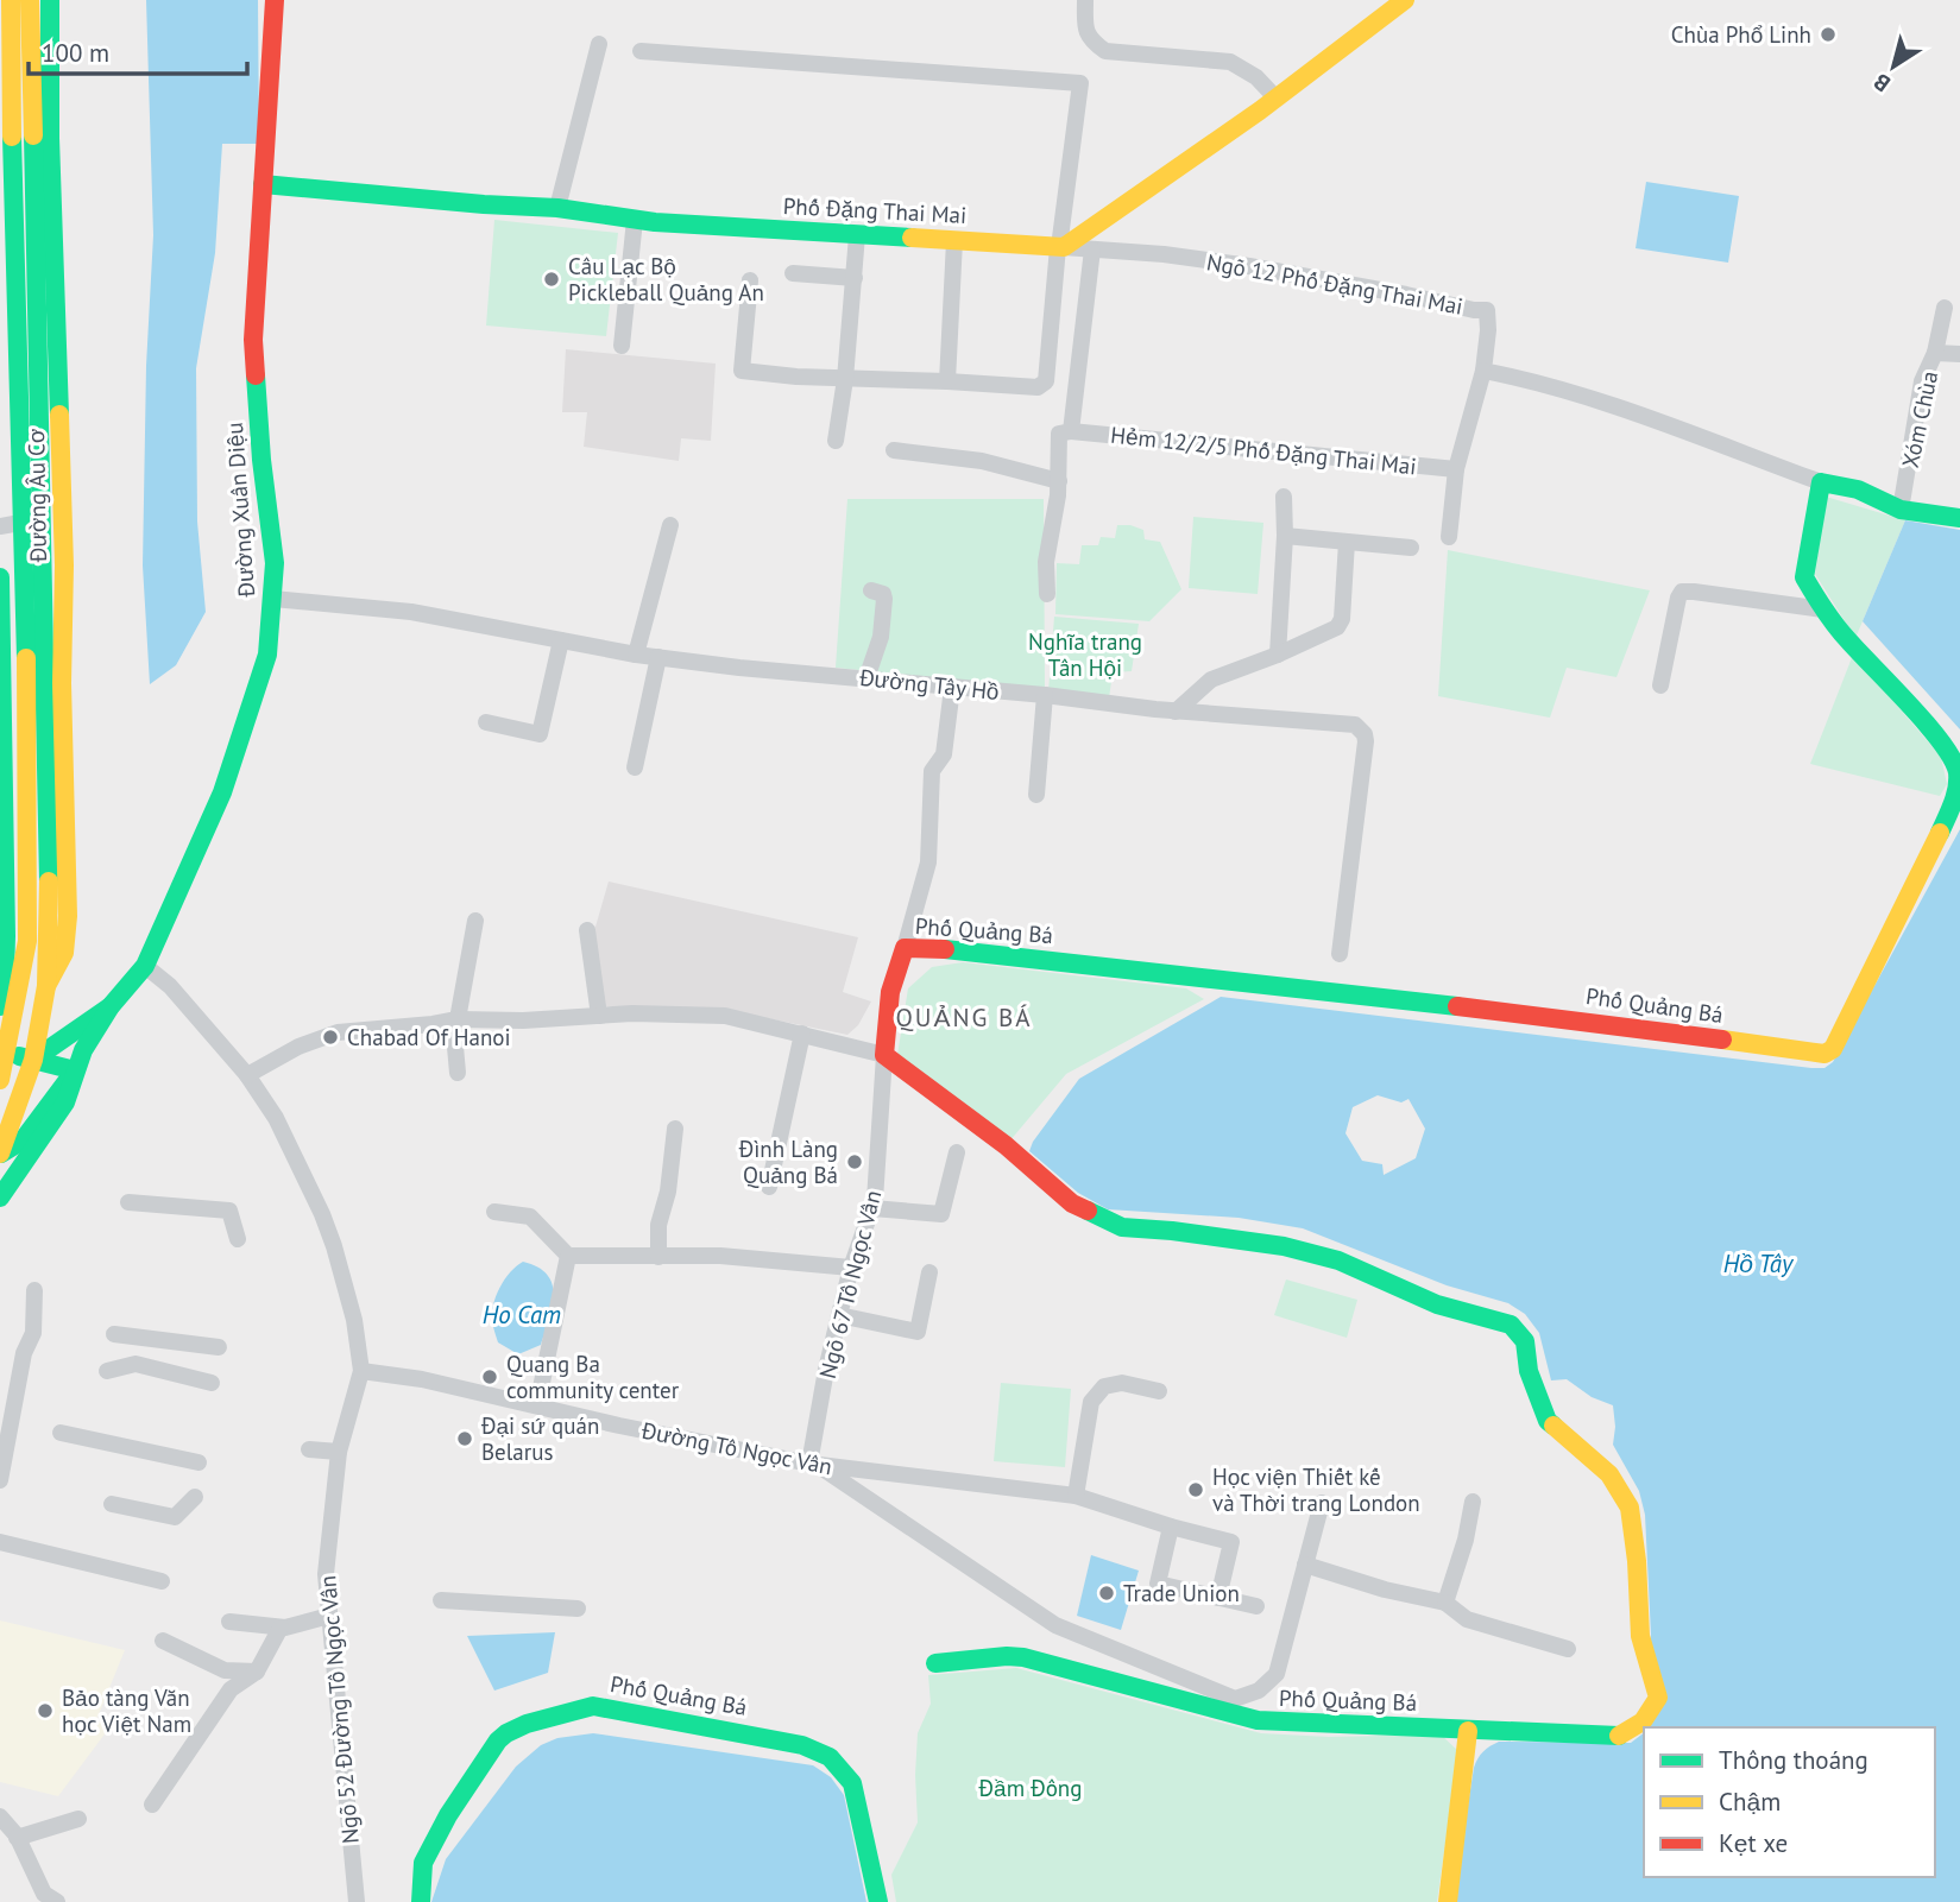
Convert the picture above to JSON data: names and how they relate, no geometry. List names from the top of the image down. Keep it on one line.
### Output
{"streets":{"street":["Phố Đặng Thai Mai","Ngõ 12 Phố Đặng Thai Mai","Xóm Chùa","Hẻm 12/2/5 Phố Đặng Thai Mai","Đường Âu Cơ","Đường Xuân Diệu","Đường Tây Hồ","Phố Quảng Bá","Ngõ 67 Tô Ngọc Vân","Đường Tô Ngọc Vân","Ngõ 52 Đường Tô Ngọc Vân"]},"crossings":[["Phố Đặng Thai Mai","Ngõ 12 Phố Đặng Thai Mai"],["Phố Đặng Thai Mai","Đường Xuân Diệu"],["Đường Xuân Diệu","Đường Tây Hồ"],["Phố Quảng Bá","Ngõ 67 Tô Ngọc Vân"],["Ngõ 67 Tô Ngọc Vân","Đường Tô Ngọc Vân"],["Đường Tô Ngọc Vân","Ngõ 52 Đường Tô Ngọc Vân"]],"districts":["QUẢNG BÁ"],"water":["Hồ Tây","Ho Cam"],"parks":["Nghĩa trang Tân Hội","Đầm Đông"],"places":["Chùa Phổ Linh","Câu Lạc Bộ Pickleball Quảng An","Chabad Of Hanoi","Đình Làng Quảng Bá","Quang Ba community center","Đại sứ quán Belarus","Học viện Thiết kế và Thời trang London","Trade Union","Bảo tàng Văn học Việt Nam"],"legend":["Thông thoáng","Chậm","Kẹt xe"],"scale_bar":"100 m","north":"bottom left"}
